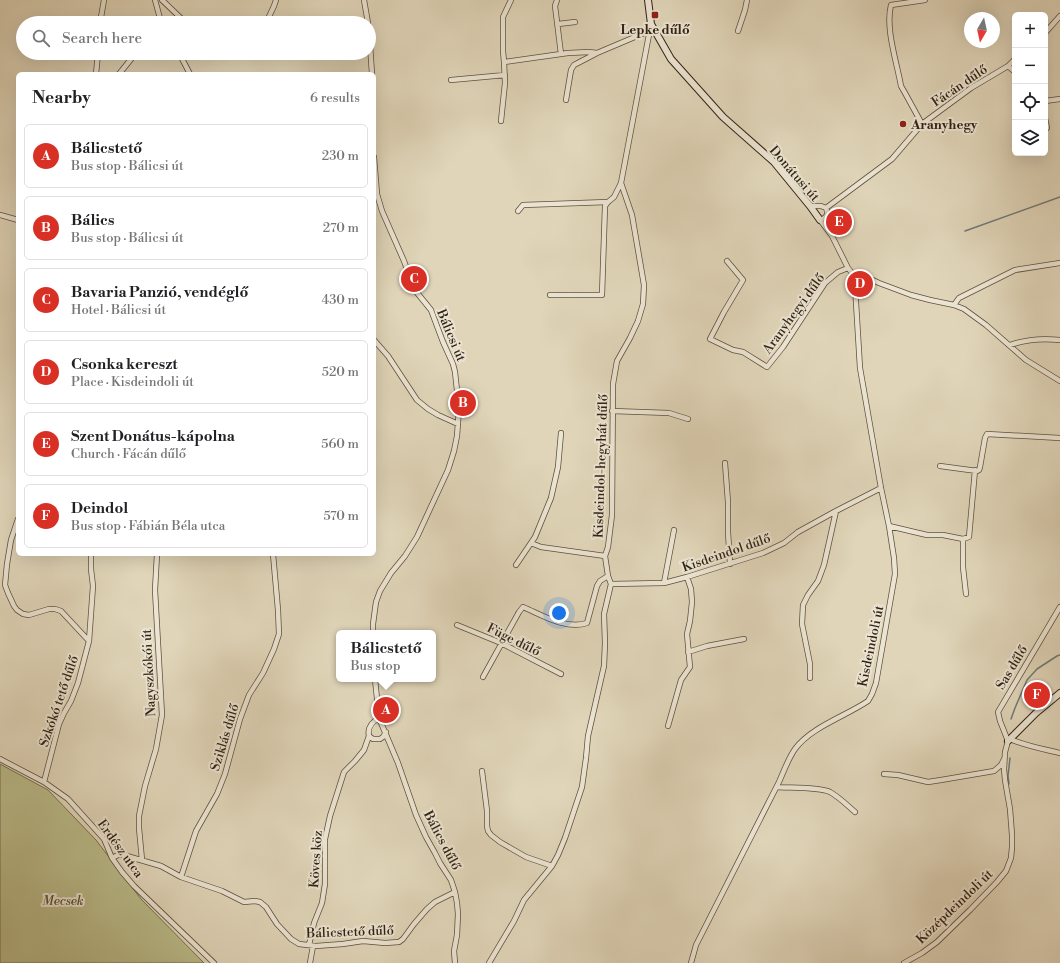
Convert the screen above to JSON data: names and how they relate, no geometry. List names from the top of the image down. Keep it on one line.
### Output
{"streets":{"street":["Fácán dűlő","Donátusi út","Aranyhegyi dűlő","Bálicsi út","Kisdeindol-hegyhát dűlő","Kisdeindol dűlő","Füge dűlő","Kisdeindoli út","Sas dűlő","Nagyszkókói út","Szkókó tető dűlő","Sziklás dűlő","Bálics dűlő","Erdész utca","Köves köz","Középdeindoli út","Bálicstető dűlő"]},"crossings":[["Fácán dűlő","Donátusi út"],["Donátusi út","Aranyhegyi dűlő"],["Donátusi út","Kisdeindol-hegyhát dűlő"],["Donátusi út","Kisdeindoli út"],["Kisdeindol-hegyhát dűlő","Kisdeindol dűlő"],["Kisdeindol dűlő","Kisdeindoli út"],["Sas dűlő","Középdeindoli út"],["Nagyszkókói út","Bálicstető dűlő"],["Szkókó tető dűlő","Erdész utca"],["Sziklás dűlő","Bálicstető dűlő"],["Bálics dűlő","Bálicstető dűlő"],["Erdész utca","Bálicstető dűlő"],["Köves köz","Bálicstető dűlő"]],"parks":["Mecsek"],"places":{"transit":["Lepke dűlő"],"other":["Aranyhegy"]},"north":"bottom","page":{"map_buttons":["+","−"],"search":"Search here","heading":["Nearby","6 results"],"list":[{"mark":"A","name":"Bálicstető","note":"Bus stop · Bálicsi út","value":"230 m"},{"mark":"B","name":"Bálics","note":"Bus stop · Bálicsi út","value":"270 m"},{"mark":"C","name":"Bavaria Panzió, vendéglő","note":"Hotel · Bálicsi út","value":"430 m"},{"mark":"D","name":"Csonka kereszt","note":"Place · Kisdeindoli út","value":"520 m"},{"mark":"E","name":"Szent Donátus-kápolna","note":"Church · Fácán dűlő","value":"560 m"},{"mark":"F","name":"Deindol","note":"Bus stop · Fábián Béla utca","value":"570 m"}],"pins":["E","C","D","B","F","A"],"popup":["Bálicstető","Bus stop"]}}
